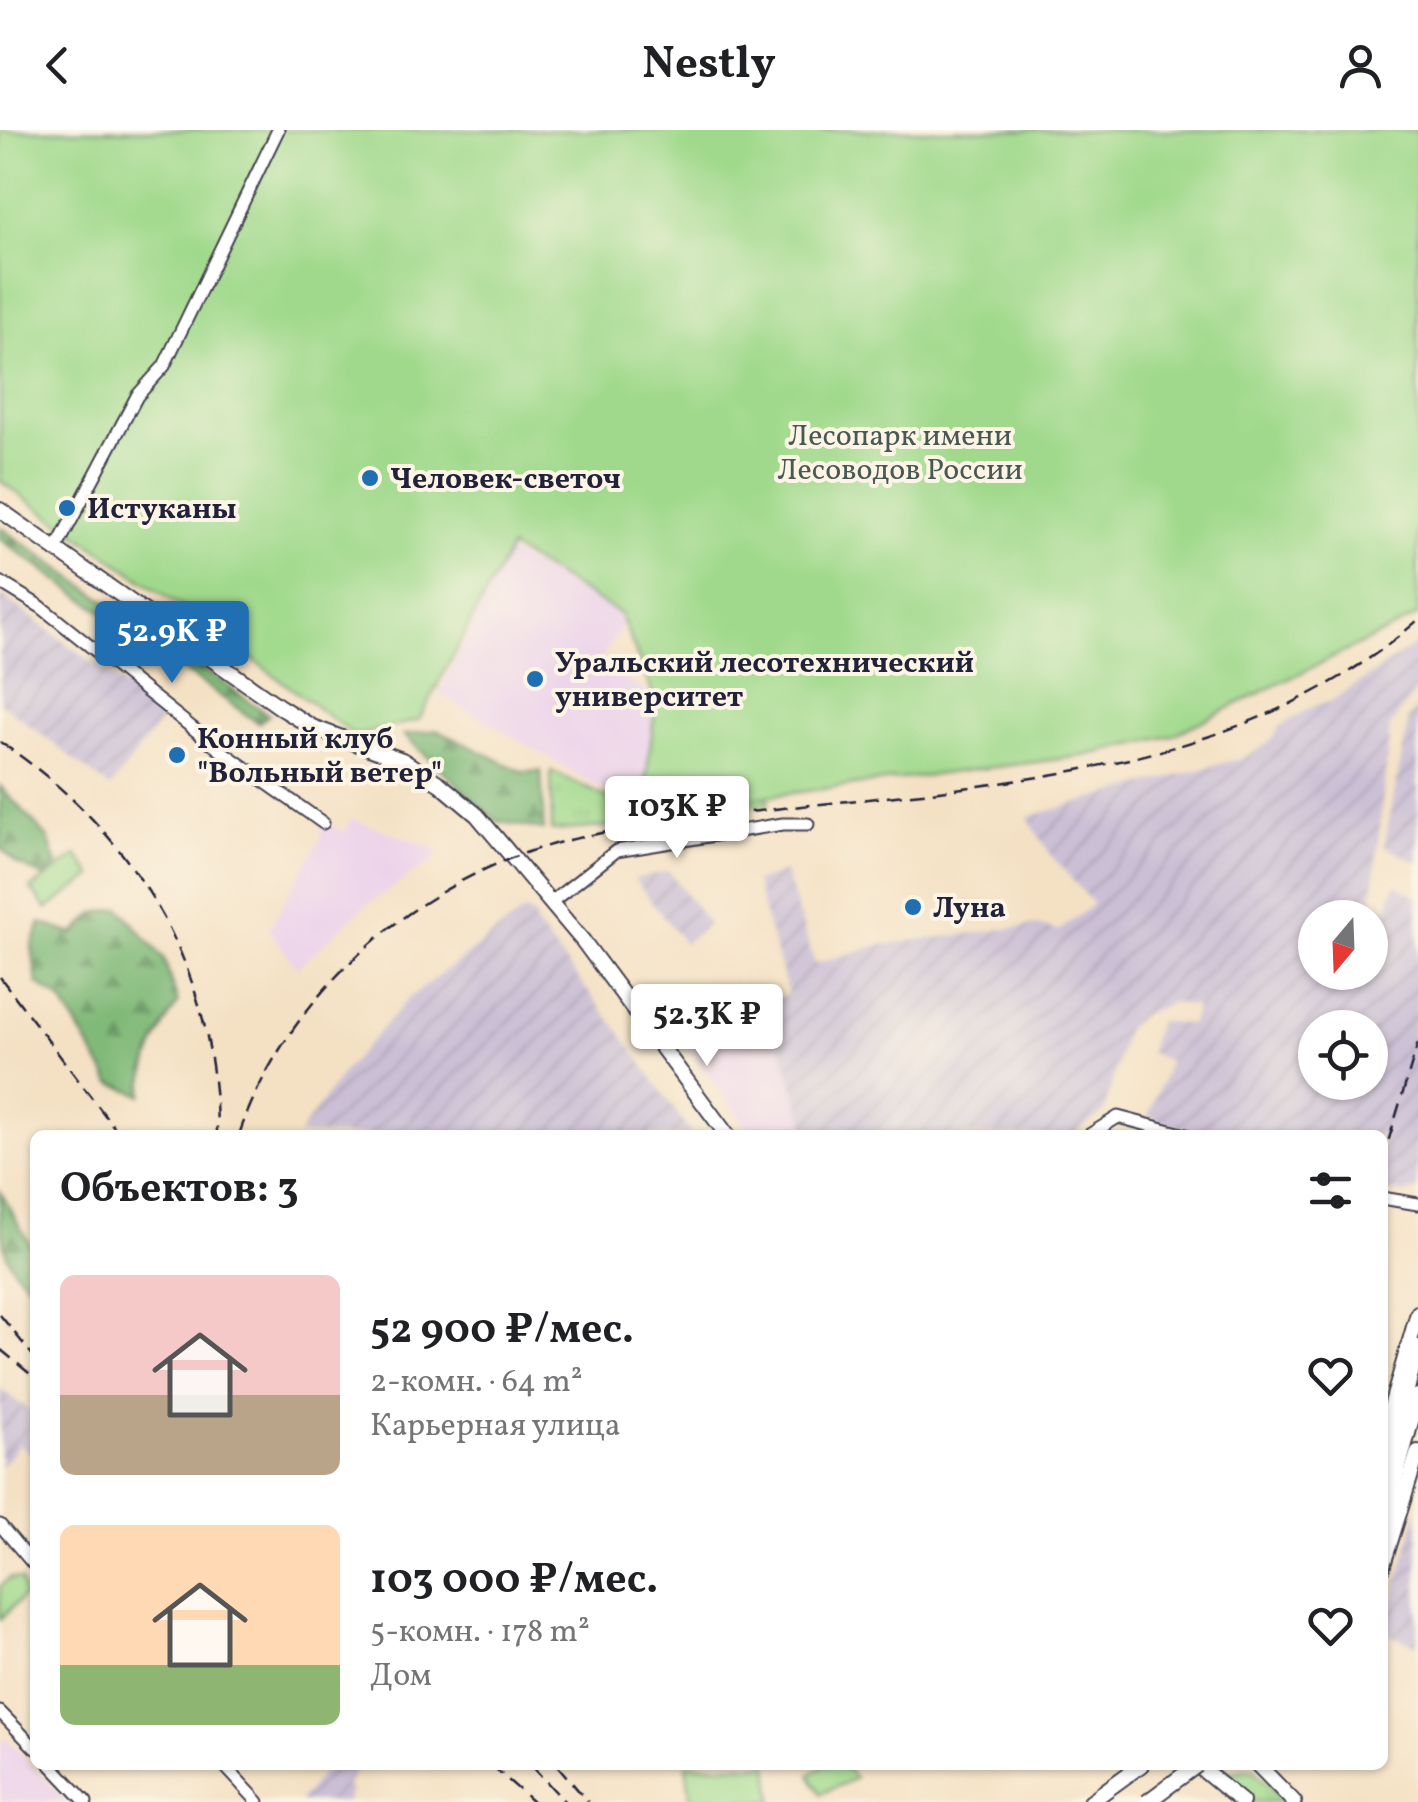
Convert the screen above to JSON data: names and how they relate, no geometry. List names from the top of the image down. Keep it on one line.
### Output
{"parks":["Лесопарк имени Лесоводов России"],"places":["Человек-светоч","Истуканы","Уральский лесотехнический университет","Конный клуб \"Вольный ветер\"","Луна"],"north":"bottom","page":{"header":"Nestly","price":["52.9K ₽","103K ₽","52.3K ₽"],"heading":"Объектов: 3","list":[{"name":"52 900 ₽/мес.","note":"2-комн. · 64 m² · Карьерная улица"},{"name":"103 000 ₽/мес.","note":"5-комн. · 178 m² · Дом"}]}}
